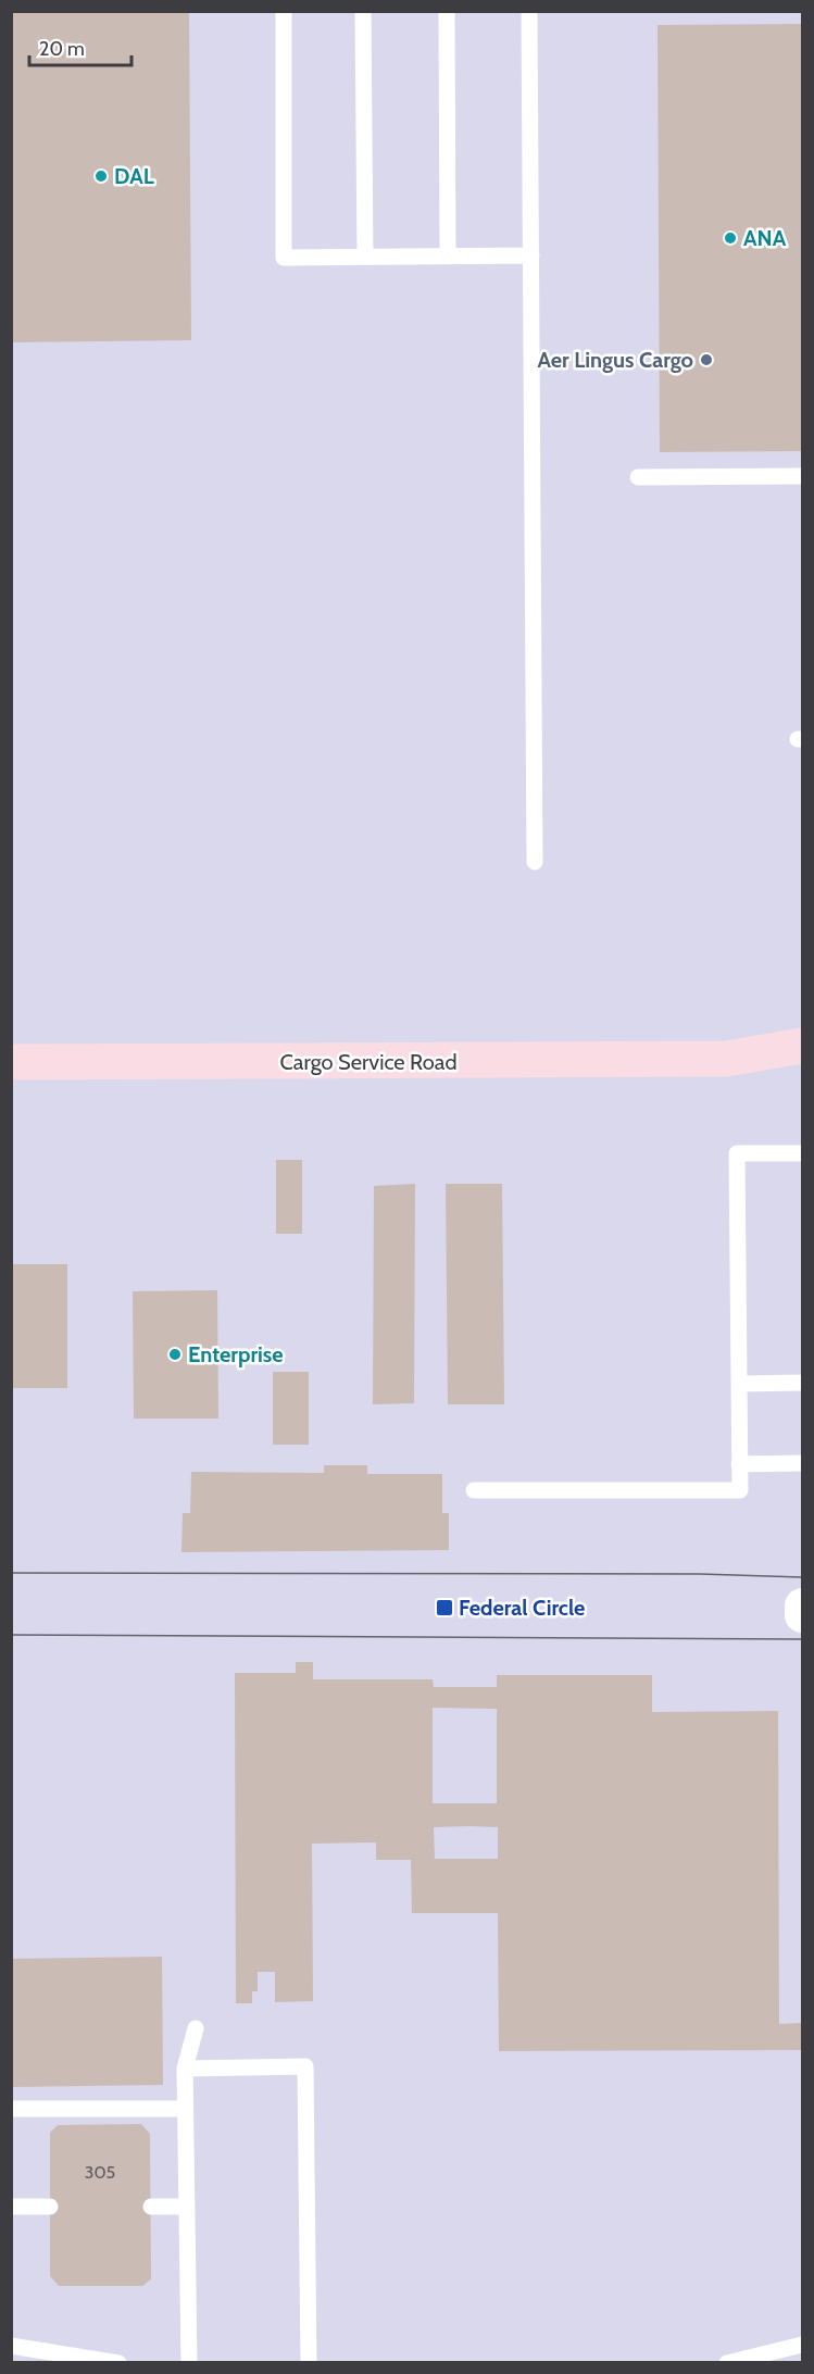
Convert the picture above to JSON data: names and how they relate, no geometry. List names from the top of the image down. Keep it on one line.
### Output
{"streets":{"street":["Cargo Service Road"]},"places":{"other":["DAL","ANA","Aer Lingus Cargo","Enterprise"],"transit":["Federal Circle"]},"house_numbers":["305"],"scale_bar":"20 m"}
